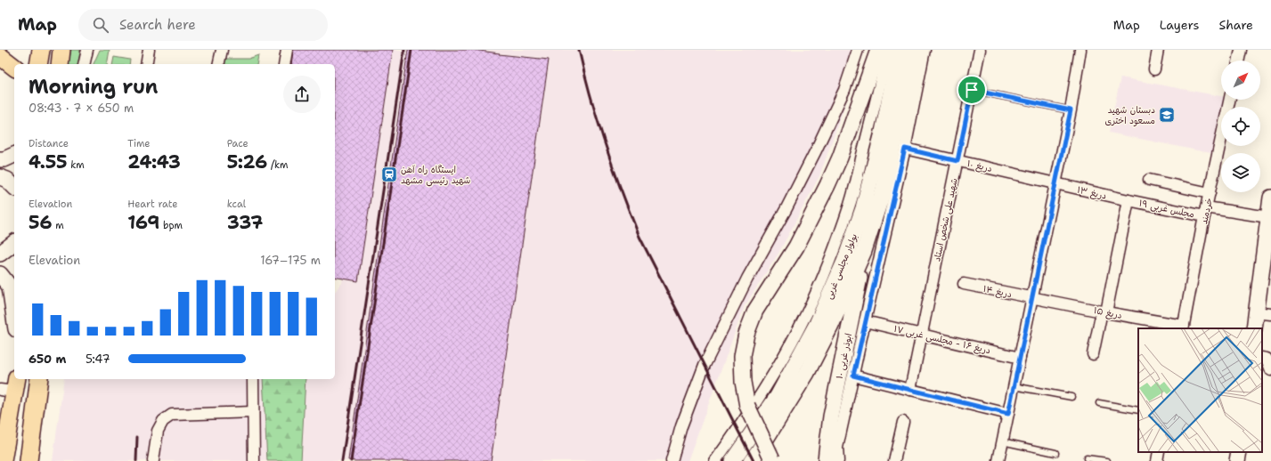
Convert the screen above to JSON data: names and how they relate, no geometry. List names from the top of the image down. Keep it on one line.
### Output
{"streets":{"main road":["بولوار مجلسی غربی","ابوذر غربی ۱۰"],"street":["دریغ ۱۰","دریغ ۱۳","مجلس غربی ۱۹","خردمند","شهید علی شخص استاد","دریغ ۱۴","دریغ ۱۵","دریغ ۱۶ - مجلسی غربی ۱۷"]},"crossings":[["دریغ ۱۰","دریغ ۱۳"],["دریغ ۱۰","شهید علی شخص استاد"],["دریغ ۱۳","مجلس غربی ۱۹"],["مجلس غربی ۱۹","خردمند"],["خردمند","دریغ ۱۵"],["شهید علی شخص استاد","دریغ ۱۶ - مجلسی غربی ۱۷"],["بولوار مجلسی غربی","ابوذر غربی ۱۰"],["دریغ ۱۴","دریغ ۱۵"]],"places":{"school or university":["دبستان شهید مسعود اختری"],"station":["ایستگاه راه آهن شهید رئیسی مشهد"]},"north":"top right","page":{"header":"Map","search":"Search here","nav":["Map","Layers","Share"],"heading":["Morning run","08:43 · 7 × 650 m"],"stats":[["Distance","4.55 km"],["Time","24:43"],["Pace","5:26 /km"],["Elevation","56 m"],["Heart rate","169 bpm"],["kcal","337"]],"chart":["Elevation","167–175 m"],"list":[{"name":"650 m","note":"5:47"}]}}
